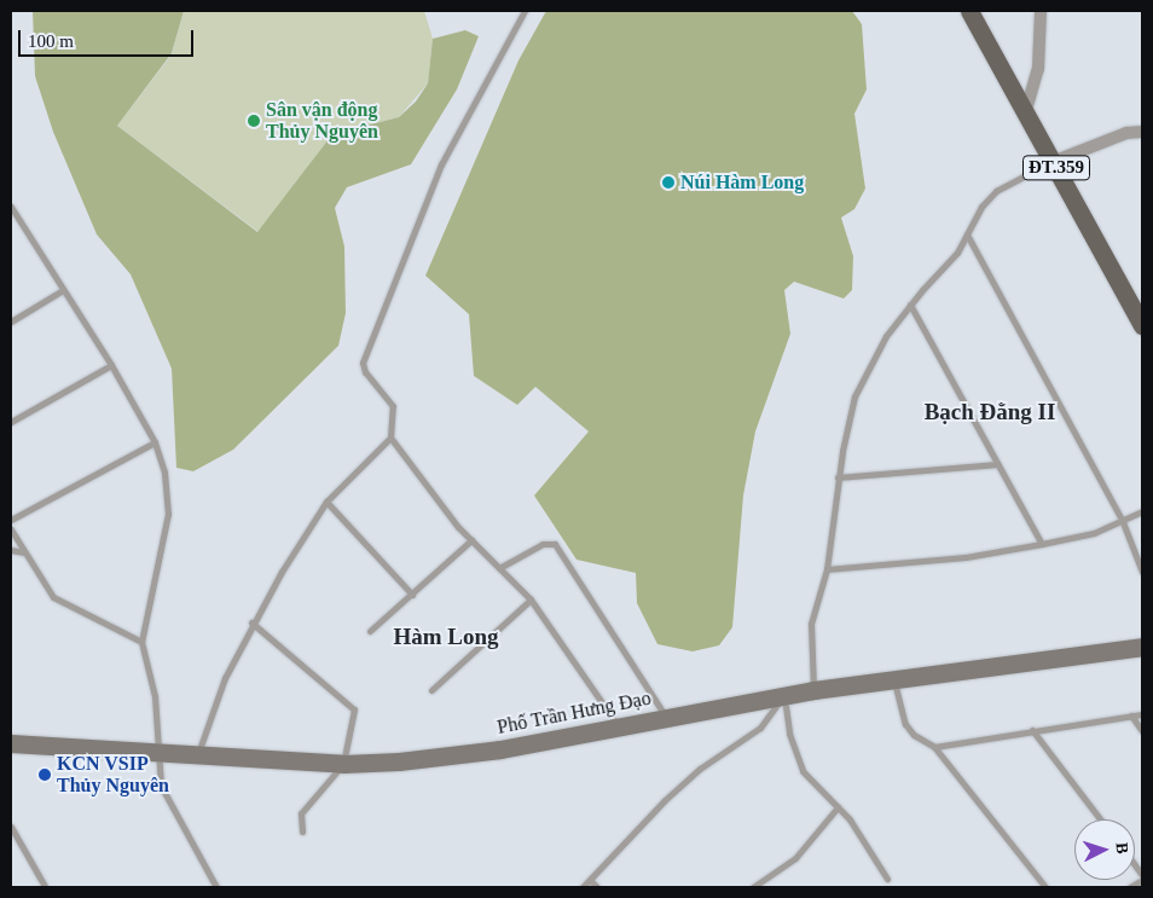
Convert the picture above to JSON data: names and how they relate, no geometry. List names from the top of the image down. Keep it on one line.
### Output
{"streets":{"main road":["ĐT.359"],"street":["Phố Trần Hưng Đạo"]},"districts":["Bạch Đằng II","Hàm Long"],"places":["Sân vận động Thủy Nguyên","Núi Hàm Long","KCN VSIP Thủy Nguyên"],"scale_bar":"100 m","north":"right"}
